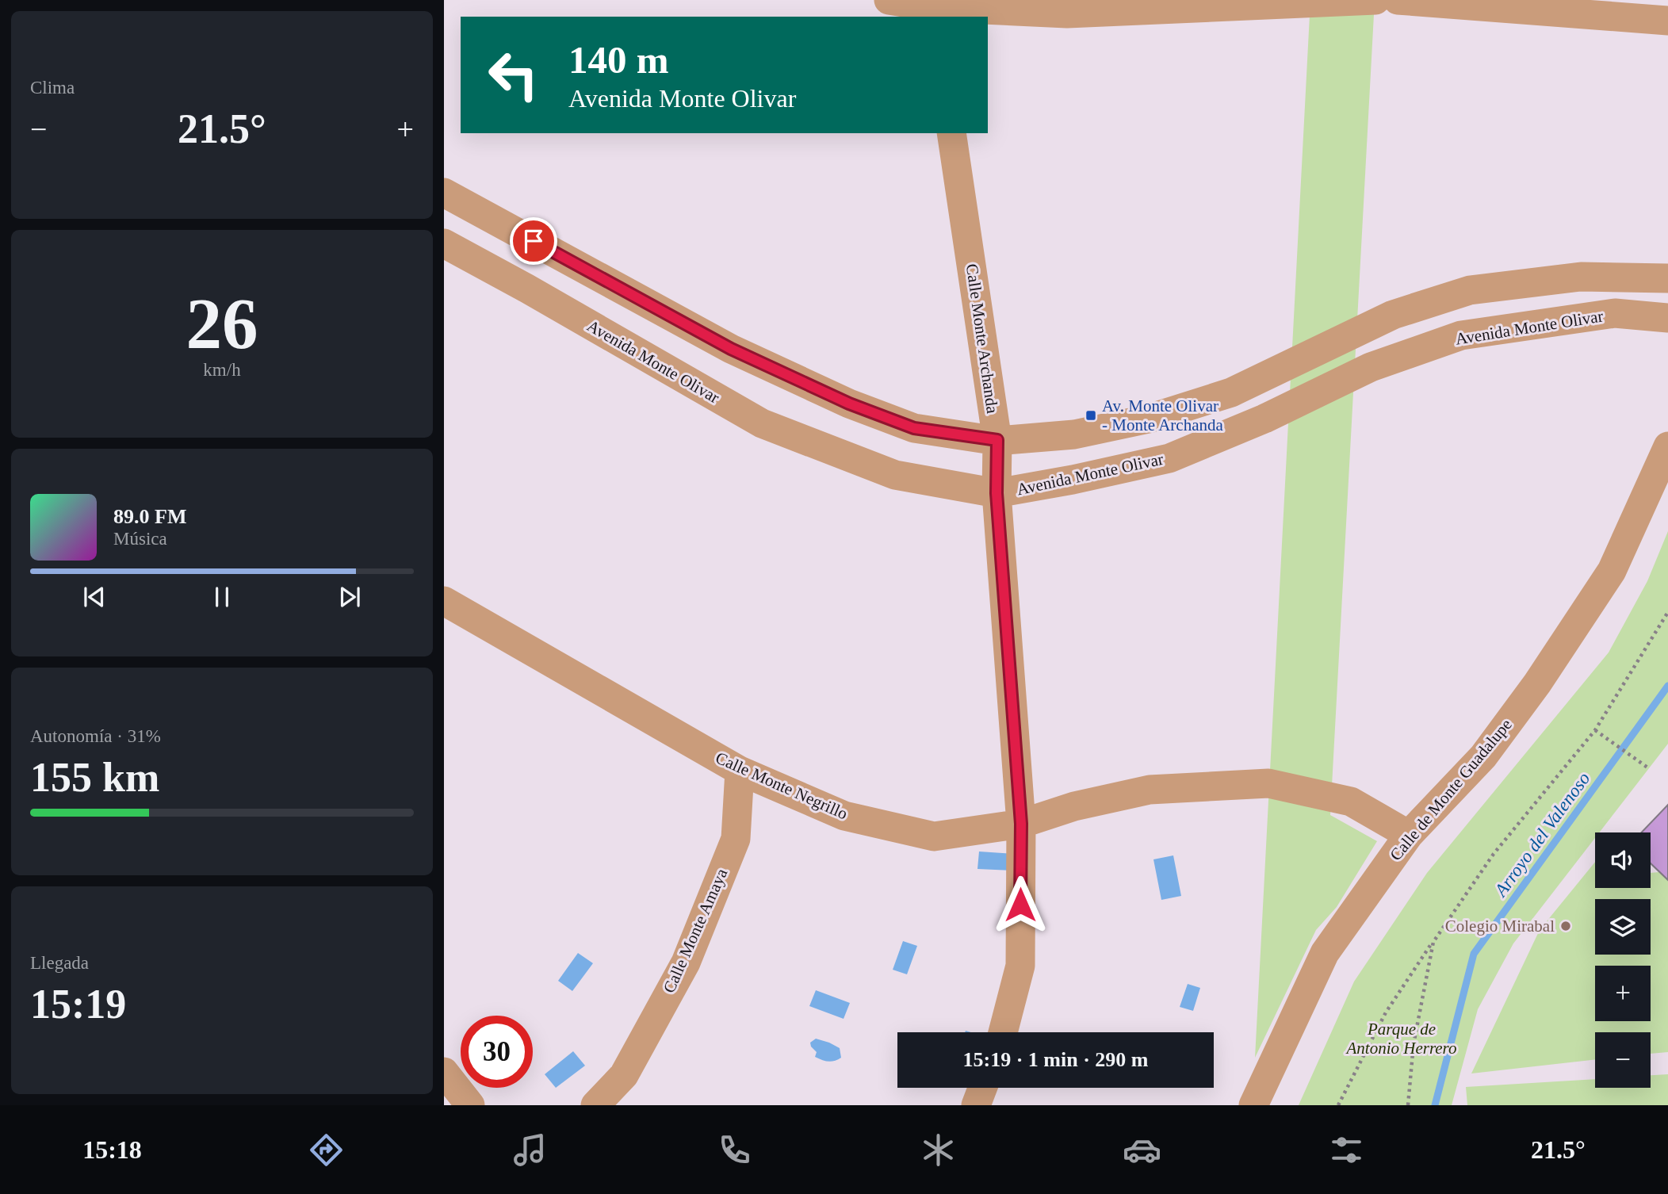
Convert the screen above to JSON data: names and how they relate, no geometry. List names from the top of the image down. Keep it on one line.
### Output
{"streets":{"street":["Avenida Monte Olivar","Calle Monte Archanda","Calle Monte Negrillo","Calle de Monte Guadalupe","Calle Monte Amaya"]},"crossings":[["Avenida Monte Olivar","Calle Monte Archanda"],["Calle Monte Archanda","Calle Monte Negrillo"],["Calle Monte Negrillo","Calle de Monte Guadalupe"],["Calle Monte Negrillo","Calle Monte Amaya"]],"water":["Arroyo del Valenoso"],"parks":["Parque de Antonio Herrero"],"places":{"transit":["Av. Monte Olivar - Monte Archanda"],"other":["Colegio Mirabal"]},"page":{"tile":["Clima",["26","km/h"],["Autonomía · 31%","155 km"],["Llegada","15:19"]],"turn":["140 m","Avenida Monte Olivar"],"heat":["−","21.5°","+"],"song":["89.0 FM","Música"],"map_buttons":["+","−"],"limit":"30","trip":"15:19 · 1 min · 290 m","tabs":["15:18","21.5°"]}}
